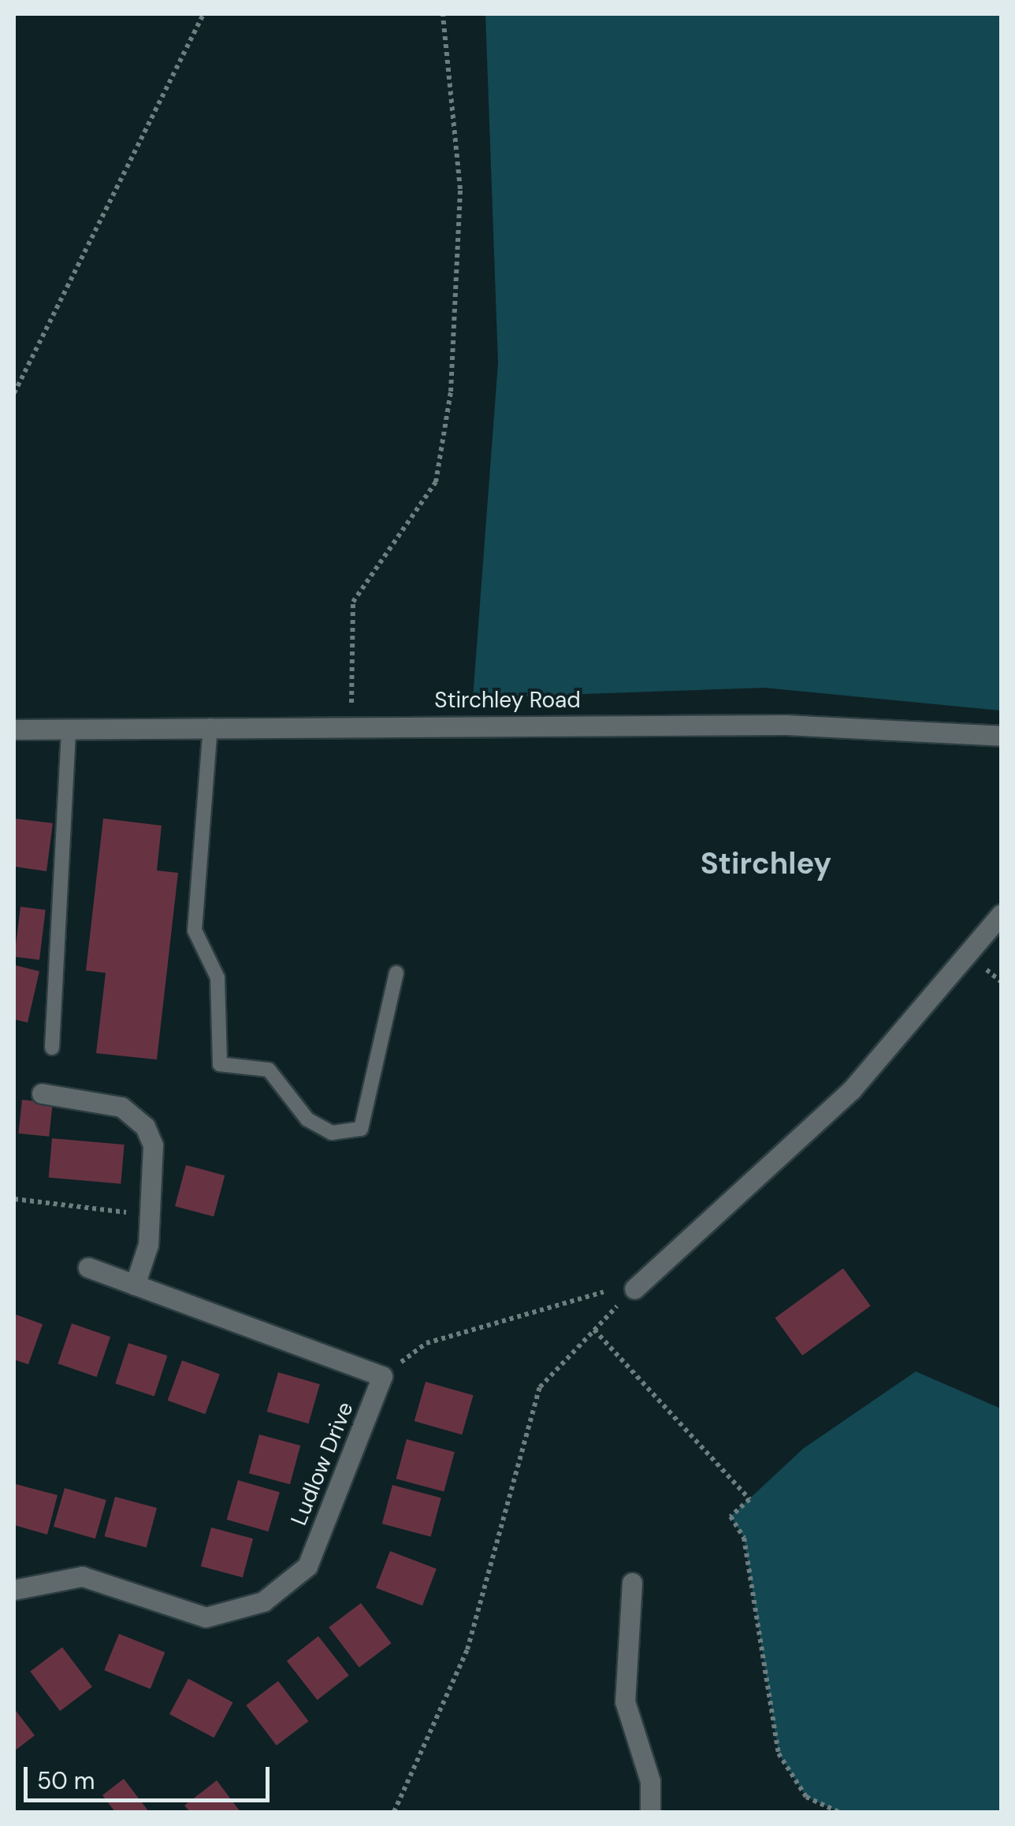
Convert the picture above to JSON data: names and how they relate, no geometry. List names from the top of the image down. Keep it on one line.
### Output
{"streets":{"street":["Stirchley Road","Ludlow Drive"]},"districts":["Stirchley"],"scale_bar":"50 m"}
